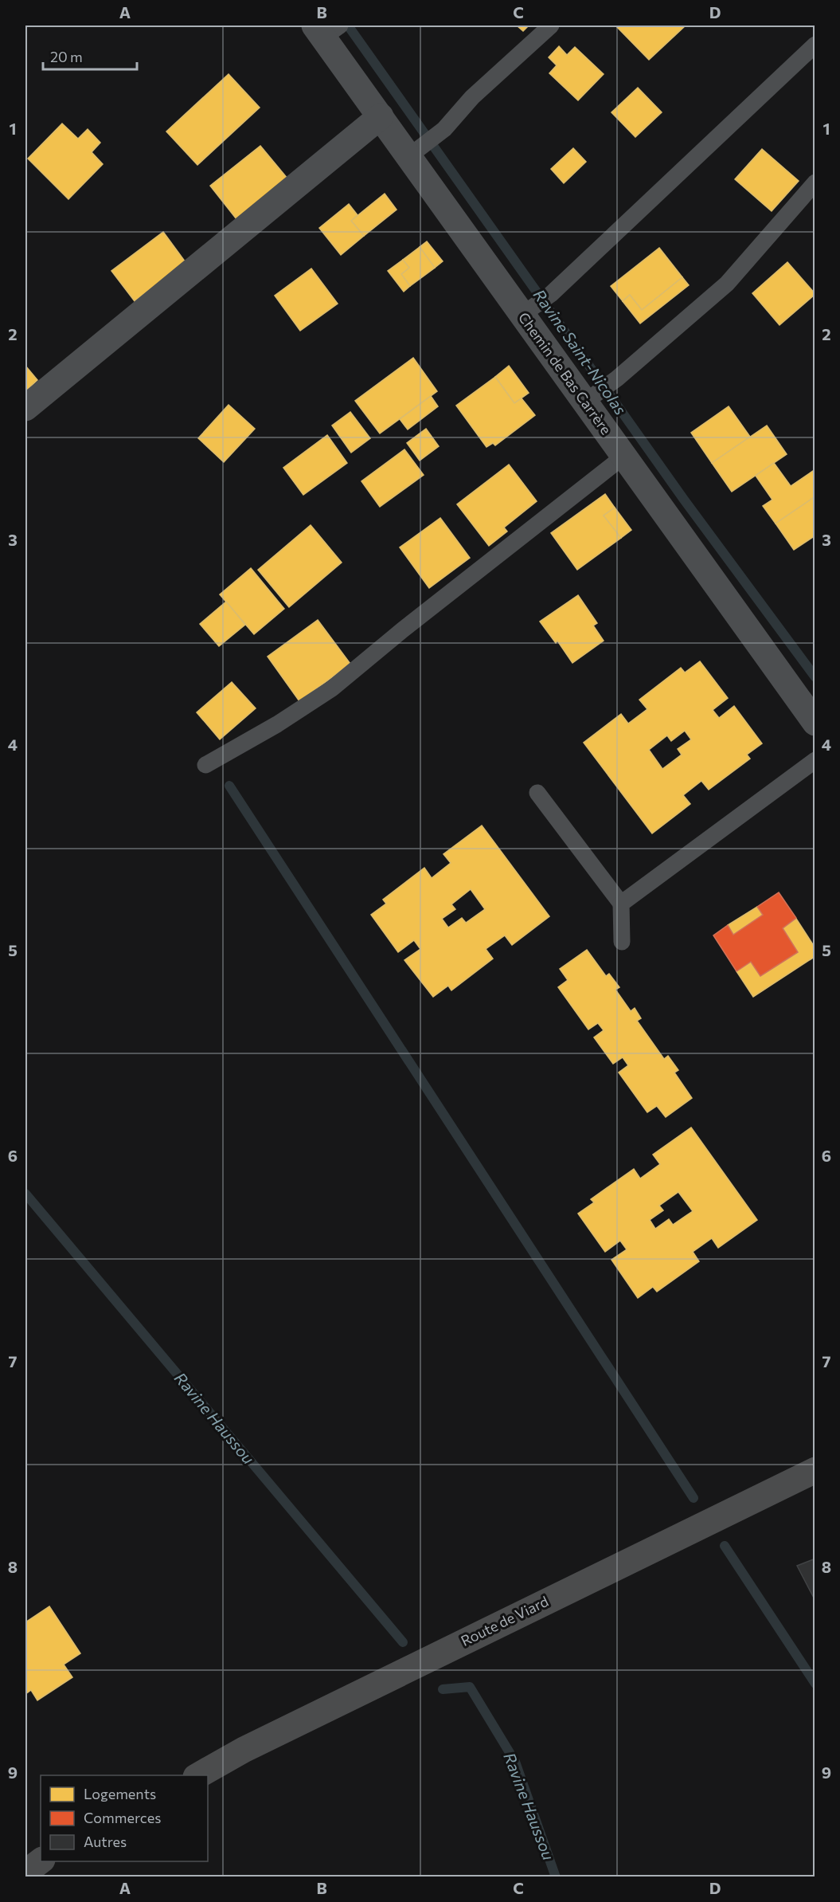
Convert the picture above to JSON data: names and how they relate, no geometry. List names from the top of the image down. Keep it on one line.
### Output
{"streets":{"main road":["Route de Viard"],"street":["Chemin de Bas Carrère"]},"water":["Ravine Saint-Nicolas","Ravine Haussou"],"legend":["Logements","Commerces","Autres"],"scale_bar":"20 m","grid":{"columns":["A","B","C","D"],"rows":["1","2","3","4","5","6","7","8","9"]}}
